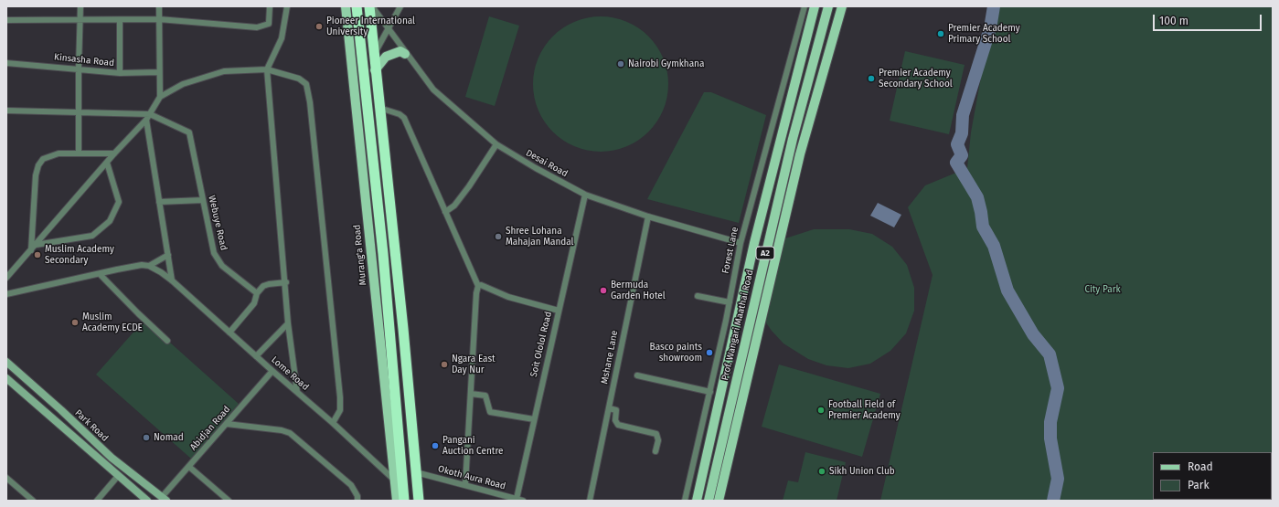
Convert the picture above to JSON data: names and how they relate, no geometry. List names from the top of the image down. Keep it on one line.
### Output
{"streets":{"main road":["A2","Murang'a Road","Prof. Wangari Maathai Road","Park Road"],"street":["Kinsasha Road","Desai Road","Webuye Road","Forest Lane","Soit Ololol Road","Mshane Lane","Lome Road","Abidjan Road","Okoth Aura Road"]},"crossings":[["Desai Road","Forest Lane"],["Desai Road","Soit Ololol Road"],["Desai Road","Mshane Lane"],["Murang'a Road","Lome Road"],["Soit Ololol Road","Okoth Aura Road"],["Lome Road","Abidjan Road"],["Park Road","Abidjan Road"]],"parks":["City Park"],"places":["Pioneer International University","Premier Academy Primary School","Nairobi Gymkhana","Premier Academy Secondary School","Shree Lohana Mahajan Mandal","Muslim Academy Secondary","Bermuda Garden Hotel","Muslim Academy ECDE","Basco paints showroom","Ngara East Day Nur","Football Field of Premier Academy","Nomad","Pangani Auction Centre","Sikh Union Club"],"legend":["Road","Park"],"scale_bar":"100 m"}
